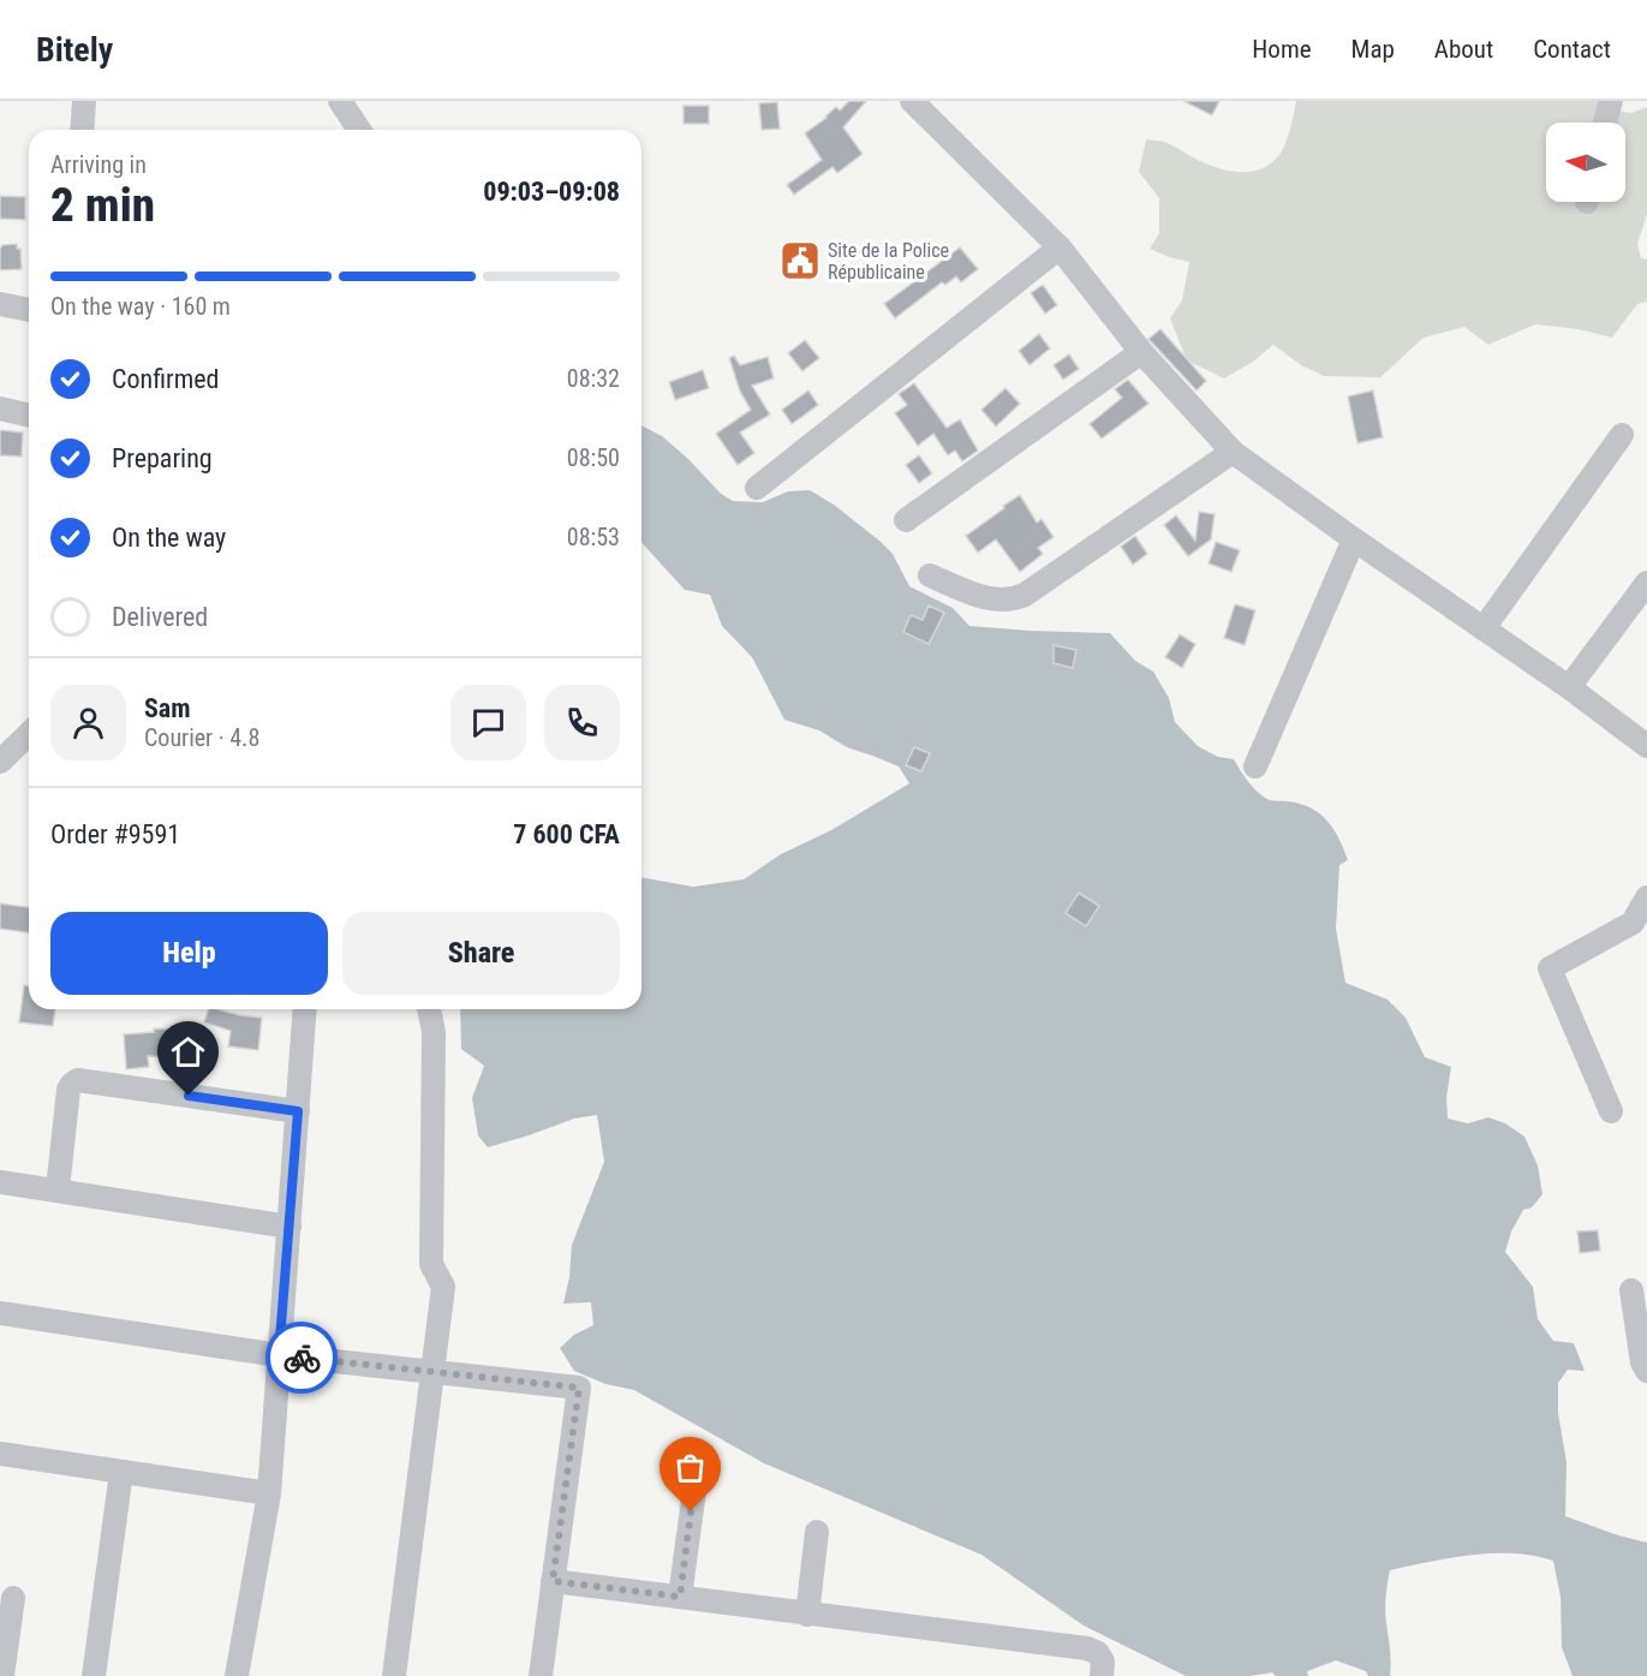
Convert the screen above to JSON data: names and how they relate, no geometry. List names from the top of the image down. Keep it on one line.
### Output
{"places":{"public building":["Site de la Police Républicaine"]},"north":"left","page":{"header":"Bitely","nav":["Home","Map","About","Contact"],"heading":["2 min","Arriving in","09:03–09:08"],"panel":["Sam","Courier · 4.8","Order #9591","7 600 CFA"],"bar":"On the way · 160 m","list":[["Confirmed","08:32"],["Preparing","08:50"],["On the way","08:53"],"Delivered"],"buttons":["Help","Share"]}}
